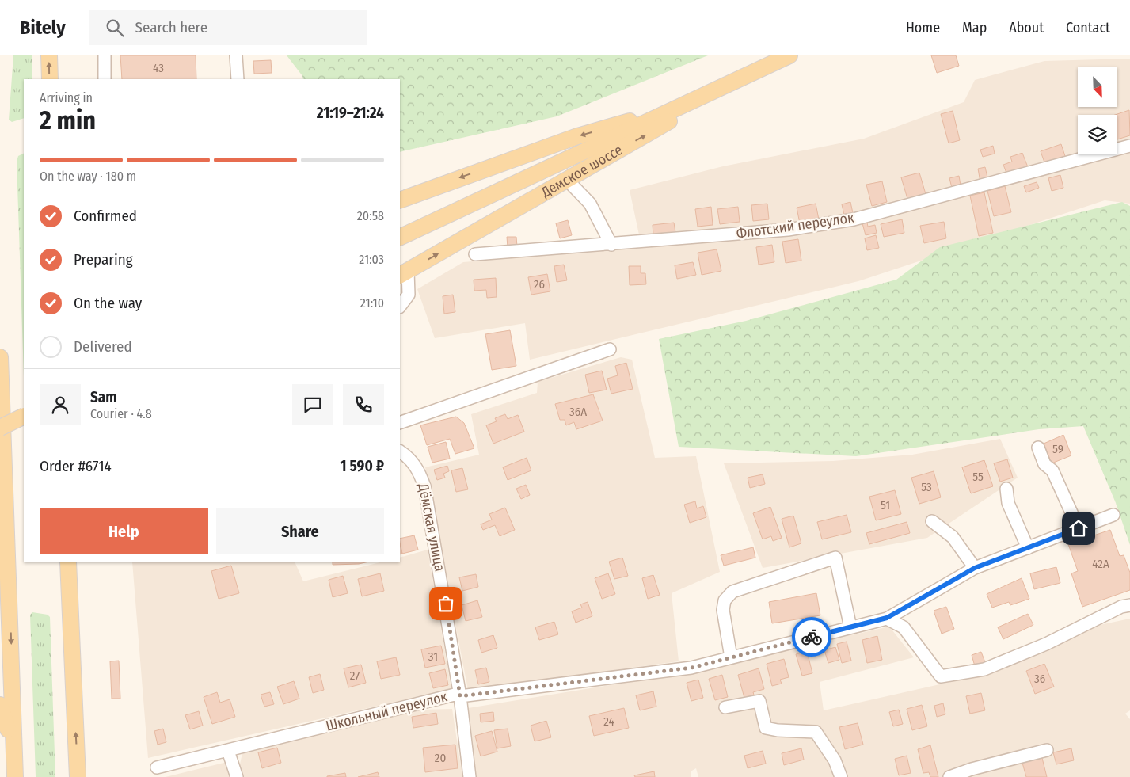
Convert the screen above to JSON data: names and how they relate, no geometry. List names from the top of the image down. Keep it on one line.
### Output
{"streets":{"main road":["Демское шоссе"],"street":["Флотский переулок","Дёмская улица","Школьный переулок"]},"crossings":[["Дёмская улица","Школьный переулок"]],"house_numbers":["43","26","36А","59","55","53","51","42А","31","27","36","24","20"],"north":"bottom right","page":{"header":"Bitely","search":"Search here","nav":["Home","Map","About","Contact"],"heading":["2 min","Arriving in","21:19–21:24"],"panel":["Sam","Courier · 4.8","Order #6714","1 590 ₽"],"bar":"On the way · 180 m","list":[["Confirmed","20:58"],["Preparing","21:03"],["On the way","21:10"],"Delivered"],"buttons":["Help","Share"]}}
